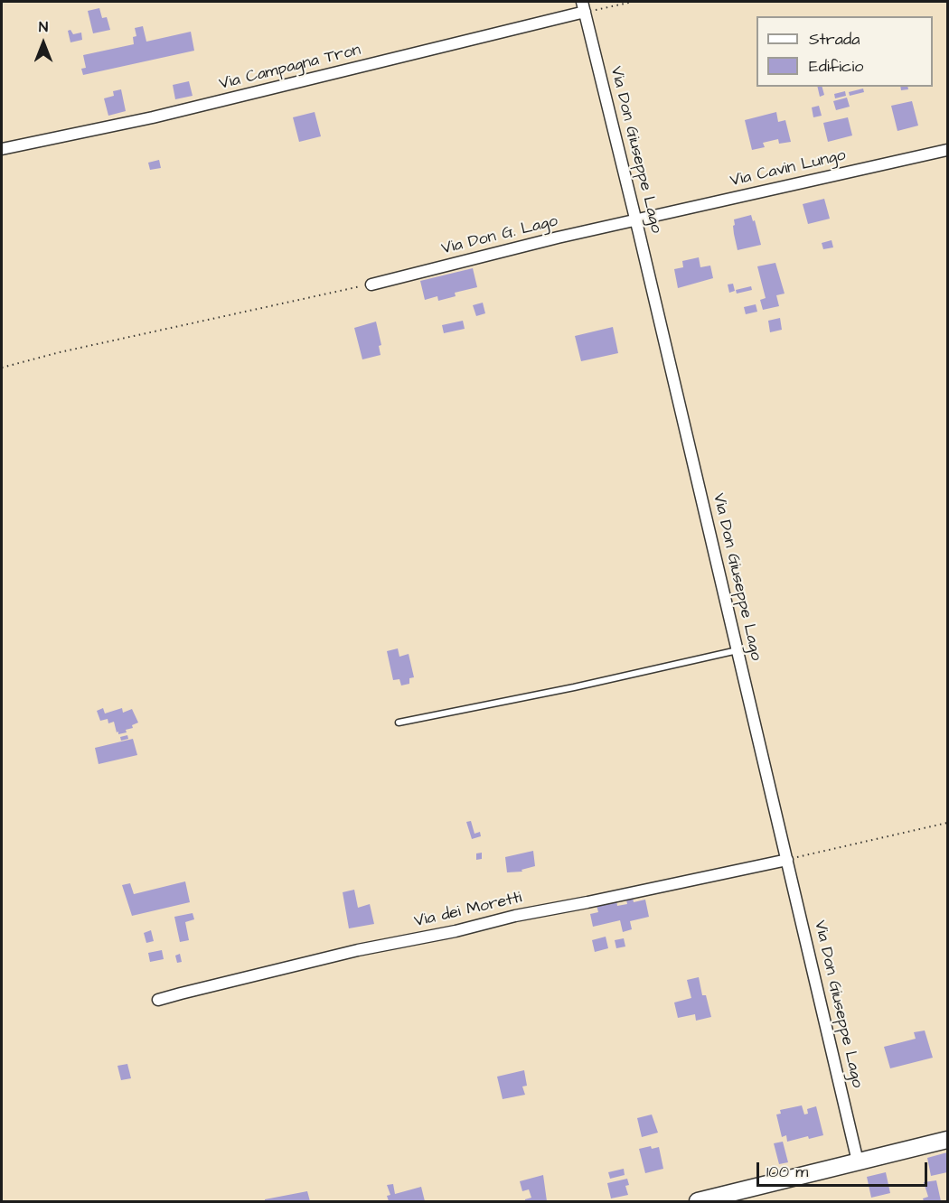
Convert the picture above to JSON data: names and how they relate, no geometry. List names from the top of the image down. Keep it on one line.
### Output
{"streets":{"street":["Via Campagna Tron","Via Don Giuseppe Lago","Via Cavin Lungo","Via Don G. Lago","Via dei Moretti"]},"crossings":[["Via Campagna Tron","Via Don Giuseppe Lago"],["Via Don Giuseppe Lago","Via Cavin Lungo"],["Via Don Giuseppe Lago","Via Don G. Lago"],["Via Don Giuseppe Lago","Via dei Moretti"],["Via Cavin Lungo","Via Don G. Lago"]],"legend":["Strada","Edificio"],"scale_bar":"100 m","north":"top"}
